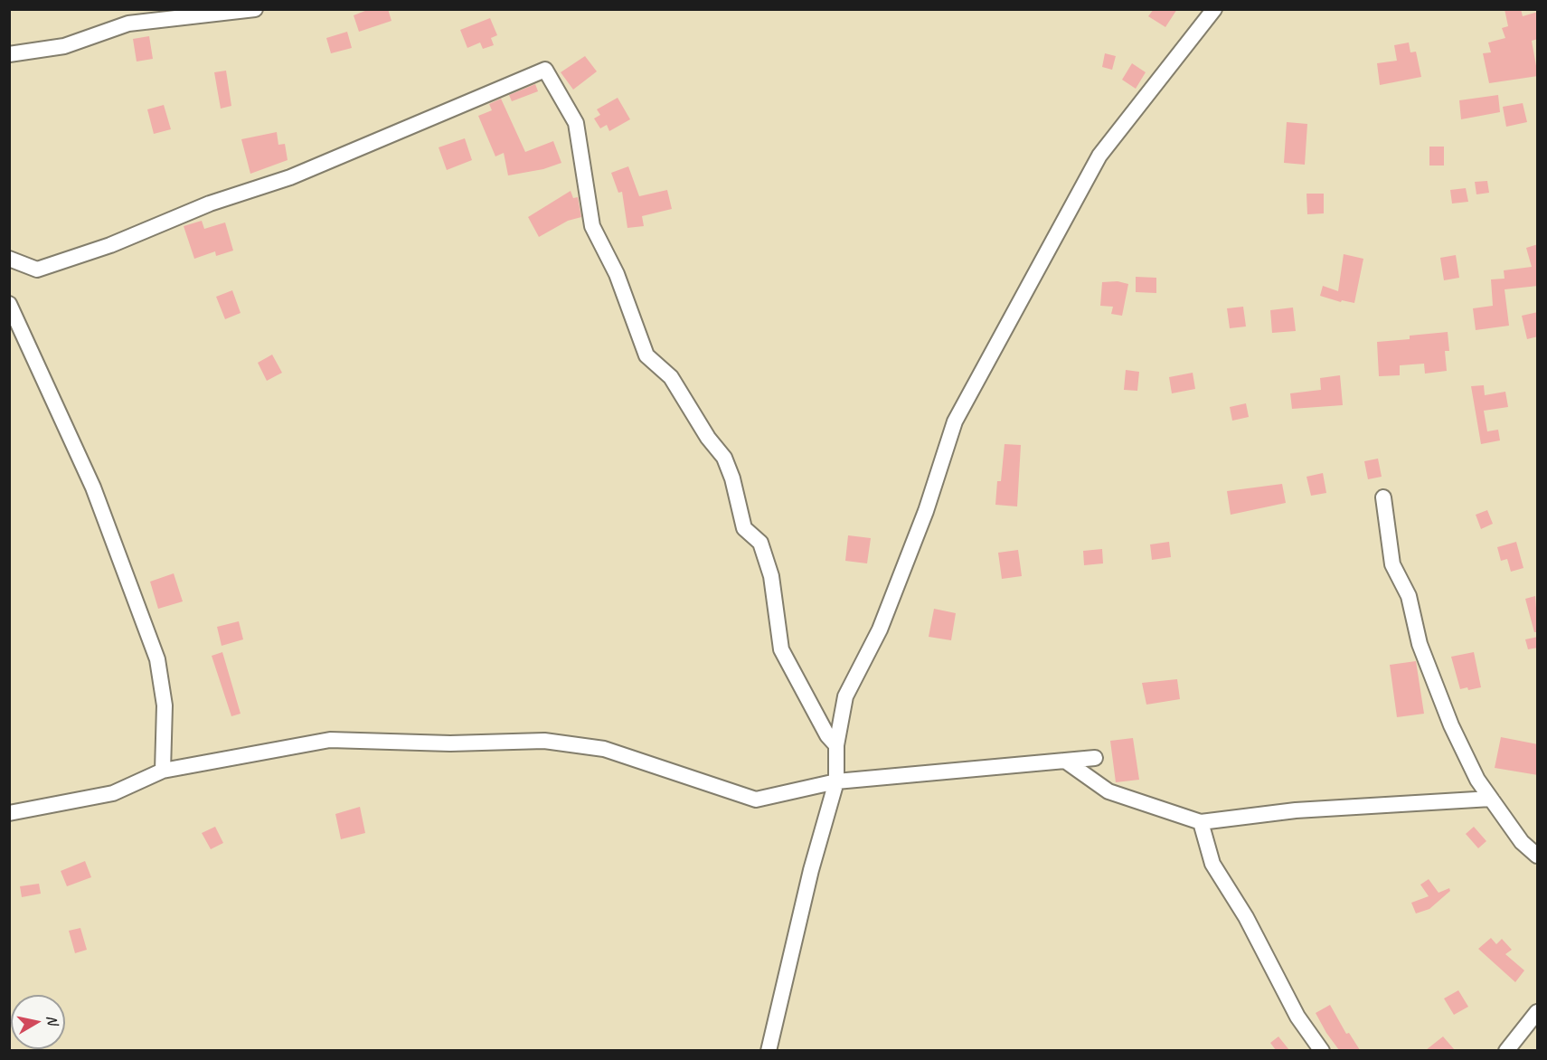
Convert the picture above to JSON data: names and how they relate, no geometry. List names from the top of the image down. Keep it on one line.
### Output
{"north":"right"}
